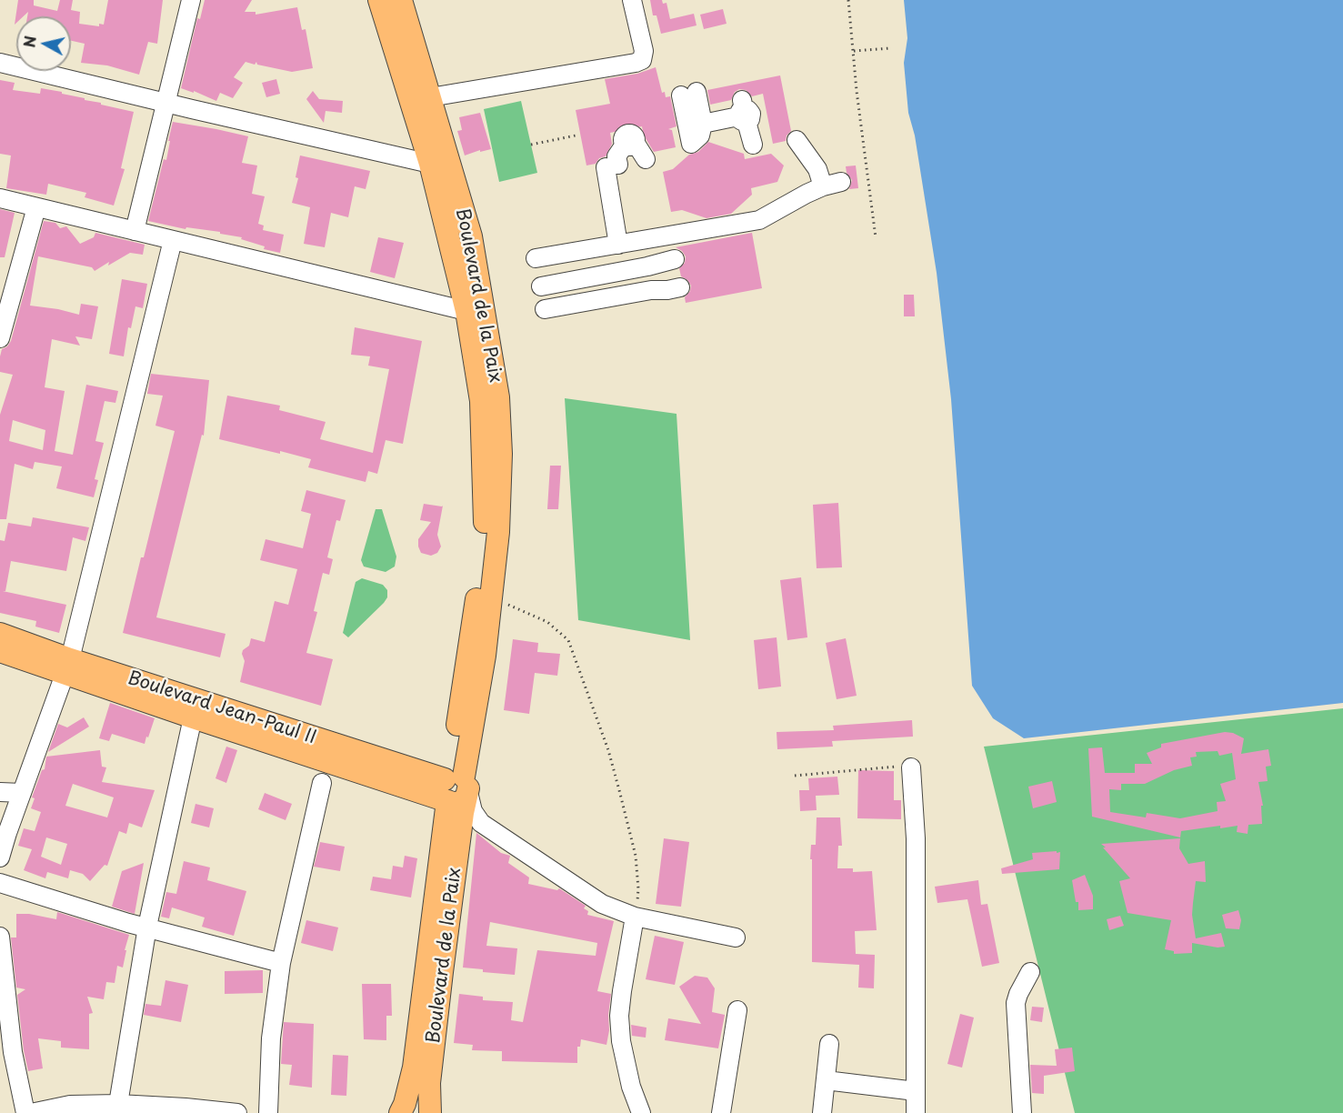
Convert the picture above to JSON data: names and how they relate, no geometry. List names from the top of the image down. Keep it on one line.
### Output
{"streets":{"main road":["Boulevard de la Paix","Boulevard Jean-Paul II"]},"crossings":[["Boulevard de la Paix","Boulevard Jean-Paul II"]],"north":"left"}
